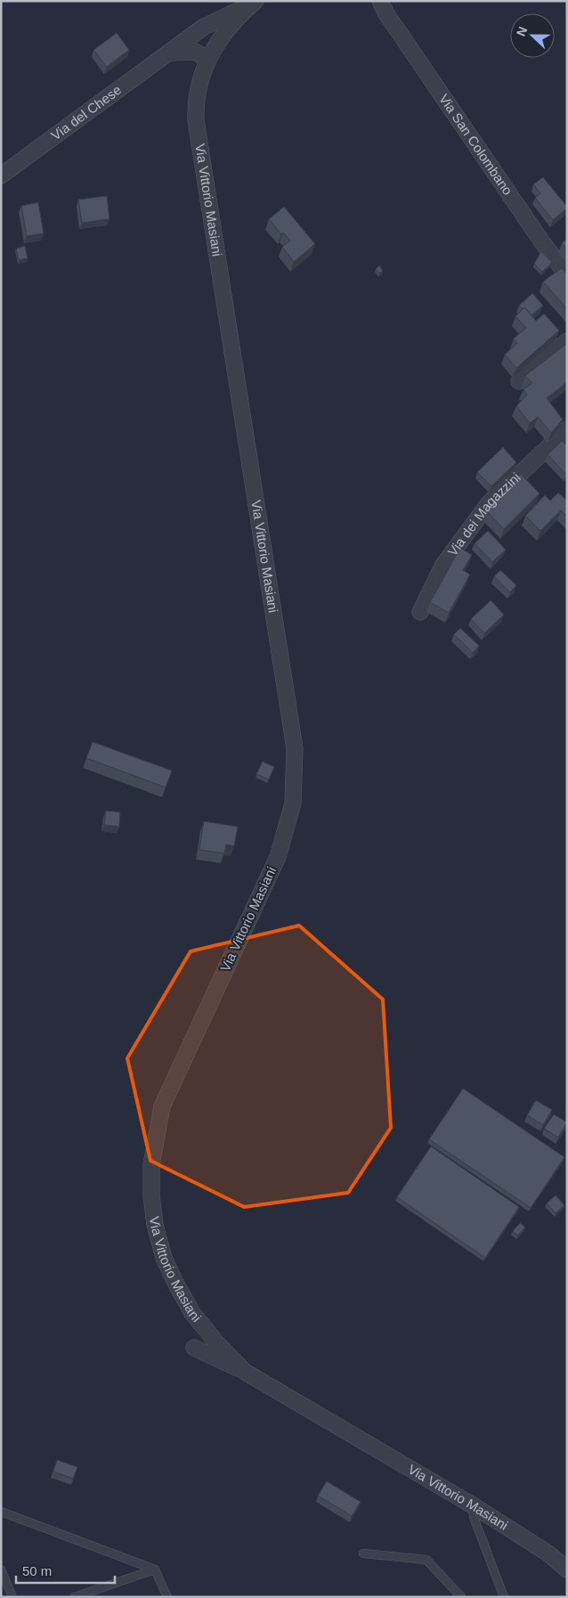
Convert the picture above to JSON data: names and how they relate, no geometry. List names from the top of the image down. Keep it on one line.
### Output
{"streets":{"street":["Via del Chese","Via San Colombano","Via Vittorio Masiani","Via dei Magazzini"]},"crossings":[["Via del Chese","Via Vittorio Masiani"]],"scale_bar":"50 m","north":"left"}
